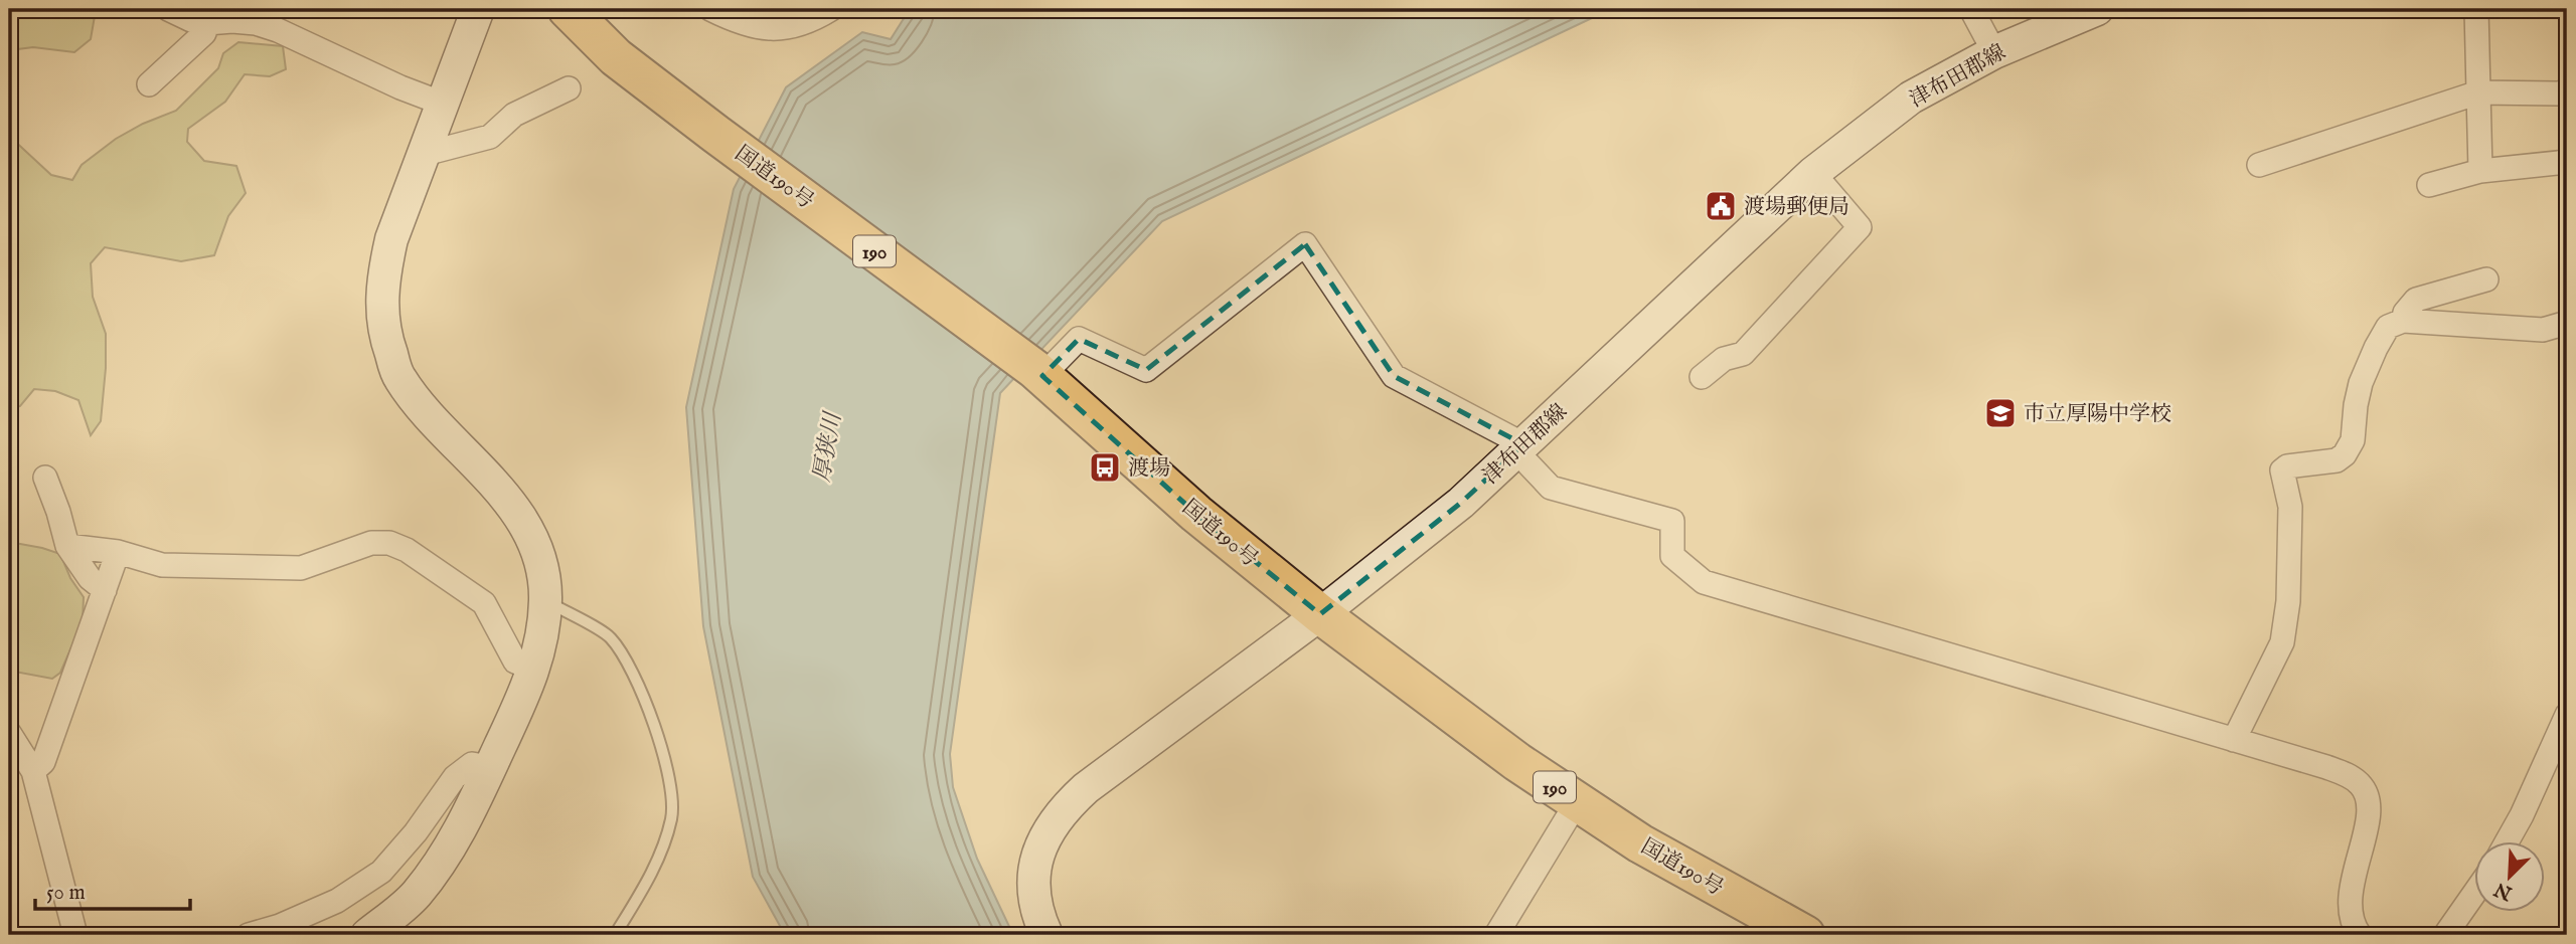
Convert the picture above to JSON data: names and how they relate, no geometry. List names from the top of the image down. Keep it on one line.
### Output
{"streets":{"highway":["国道190号","190"],"main road":["津布田郡線"]},"crossings":[["津布田郡線","国道190号"]],"water":["厚狭川"],"places":{"public building":["渡場郵便局"],"school or university":["市立厚陽中学校"],"bus stop":["渡場"]},"scale_bar":"50 m","north":"bottom left"}
